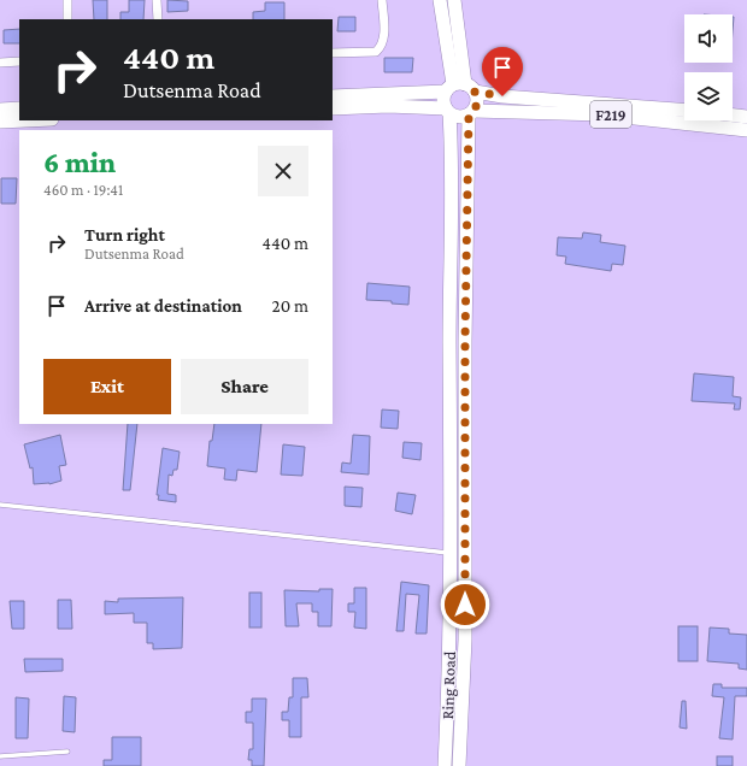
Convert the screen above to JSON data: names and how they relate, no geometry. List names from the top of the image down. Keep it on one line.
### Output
{"streets":{"main road":["F219","Ring Road"]},"crossings":[["F219","Ring Road"]],"page":{"turn":["440 m","Dutsenma Road"],"heading":["6 min","460 m · 19:41"],"list":[{"name":"Turn right","note":"Dutsenma Road","value":"440 m"},{"name":"Arrive at destination","value":"20 m"}],"buttons":["Exit","Share"]}}
